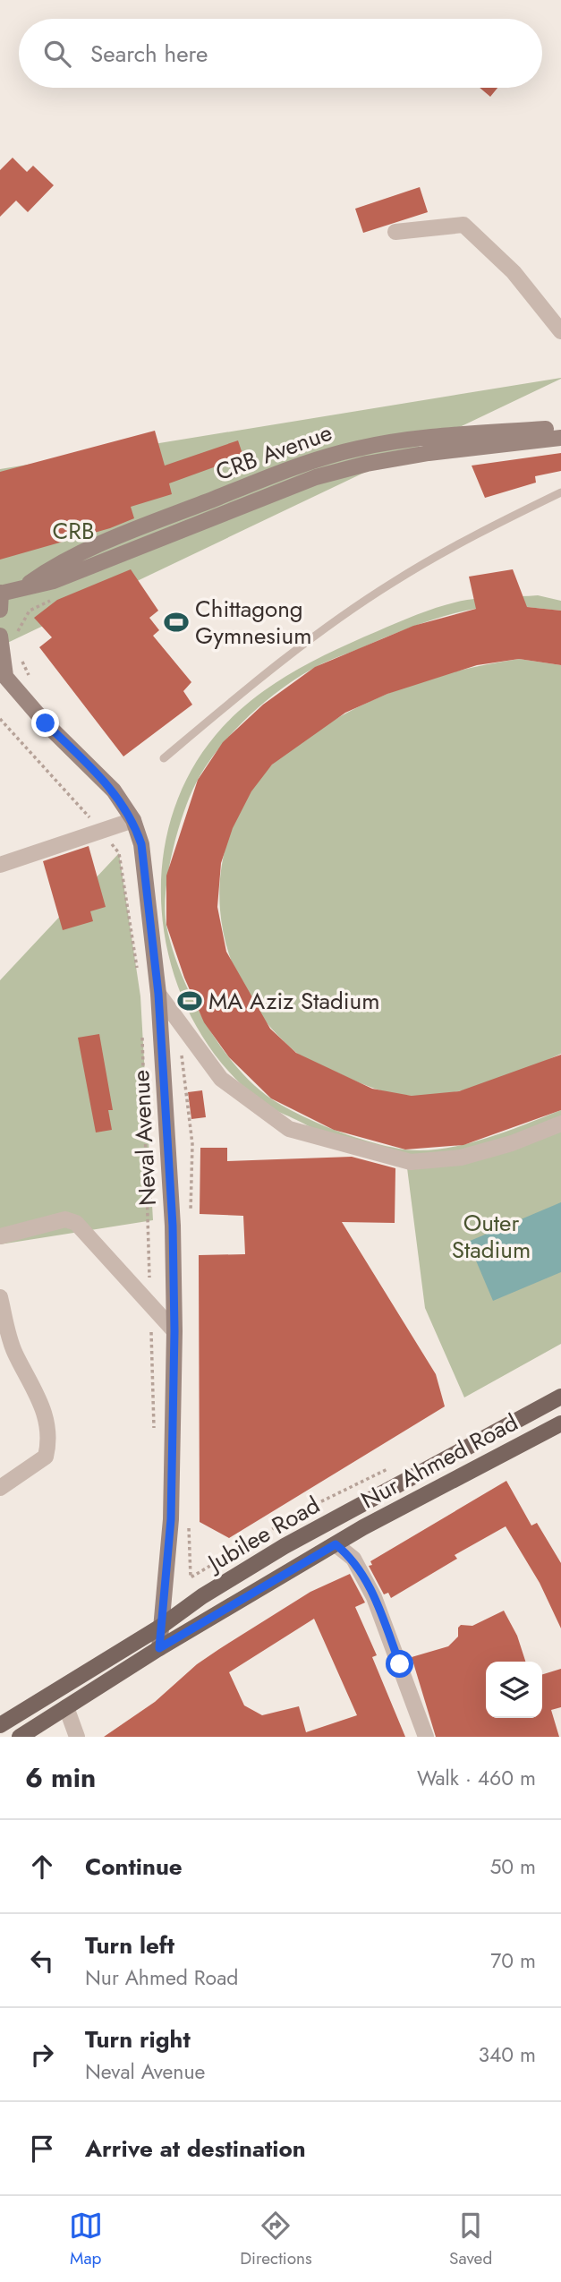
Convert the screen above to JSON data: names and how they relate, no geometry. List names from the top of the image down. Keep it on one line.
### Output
{"streets":{"main road":["CRB Avenue","Neval Avenue","Nur Ahmed Road","Jubilee Road"]},"crossings":[["Neval Avenue","Nur Ahmed Road"],["Neval Avenue","Jubilee Road"]],"parks":["CRB","Outer Stadium"],"places":{"sports":["Chittagong Gymnesium","MA Aziz Stadium"]},"page":{"search":"Search here","heading":["6 min","Walk · 460 m"],"list":[["Continue","50 m"],["Turn left","Nur Ahmed Road","70 m"],["Turn right","Neval Avenue","340 m"],"Arrive at destination"],"nav":["Map","Directions","Saved"]}}
